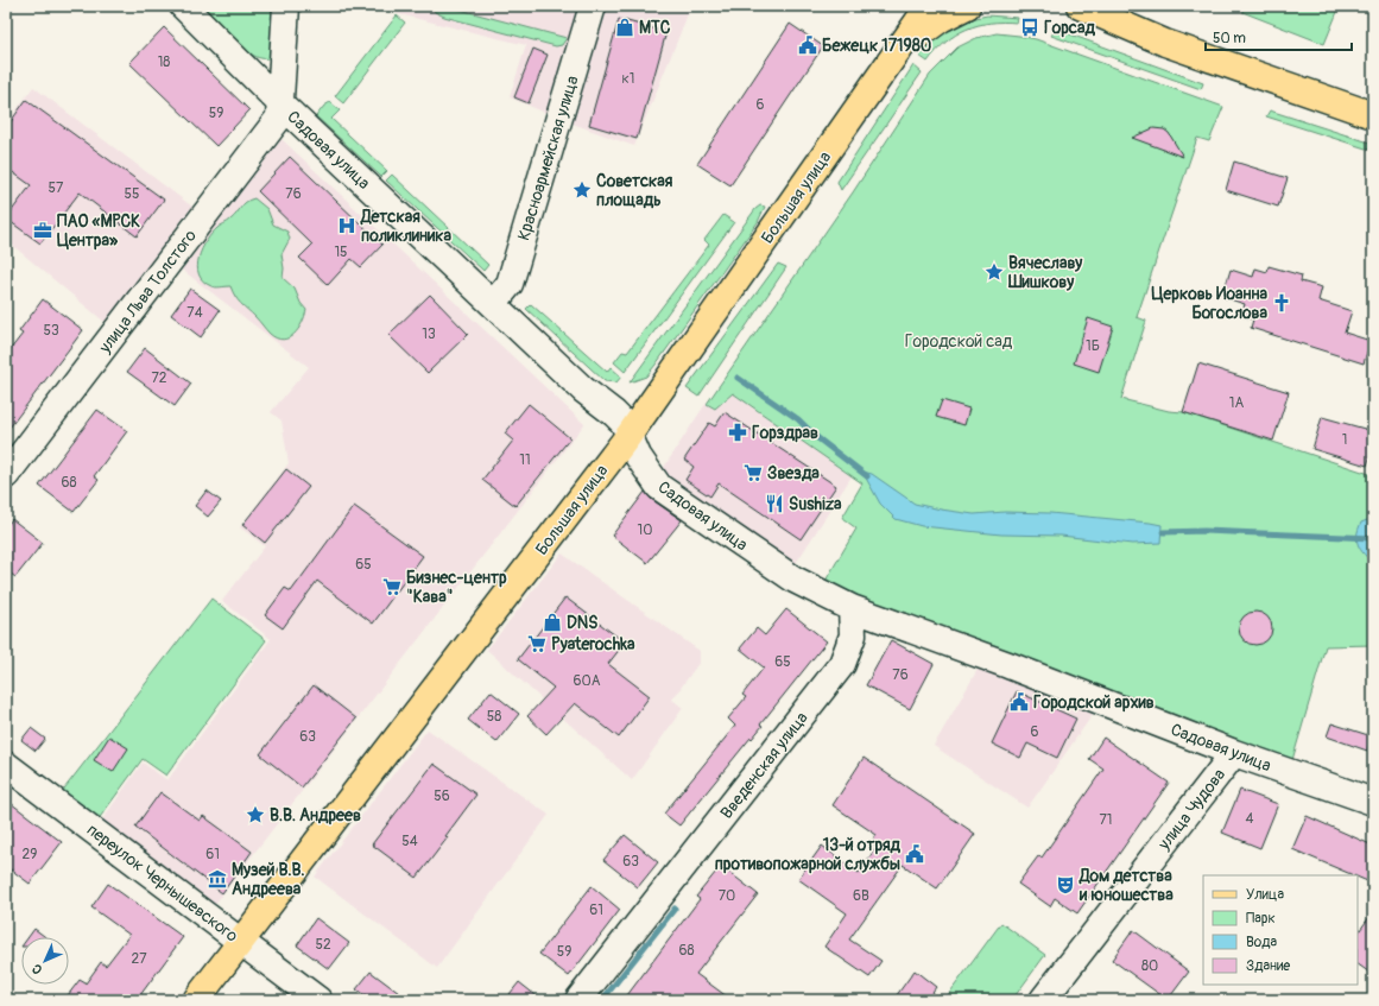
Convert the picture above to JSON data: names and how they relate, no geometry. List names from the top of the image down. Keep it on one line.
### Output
{"streets":{"main road":["Большая улица"],"street":["Садовая улица","Красноармейская улица","улица Льва Толстого","Введенская улица","улица Чудова","переулок Чернышевского"]},"crossings":[["Садовая улица","Красноармейская улица"],["Садовая улица","Большая улица"],["Садовая улица","улица Льва Толстого"],["Садовая улица","Введенская улица"],["Садовая улица","улица Чудова"],["Большая улица","переулок Чернышевского"]],"parks":["Городской сад"],"places":{"shop":["МТС","DNS"],"bus stop":["Горсад"],"public building":["Бежецк 171980","Городской архив","13-й отряд противопожарной службы"],"place":["Советская площадь","Вячеславу Шишкову","В.В. Андреев"],"hospital":["Детская поликлиника"],"office":["ПАО «МРСК Центра»"],"church":["Церковь Иоанна Богослова"],"pharmacy":["Горздрав"],"supermarket":["Звезда","Бизнес-центр \"Кава\"","Pyaterochka"],"restaurant":["Sushiza"],"museum":["Музей В.В. Андреева"],"theatre":["Дом детства и юношества"]},"house_numbers":["18","к1","6","59","57","55","76","15","74","53","13","1Б","72","1А","1","11","68","10","65","65","76","60А","58","6","63","56","4","71","54","29","61","63","70","6В","61","52","68","59","27","80"],"legend":["Улица","Парк","Вода","Здание"],"scale_bar":"50 m","north":"bottom left"}
